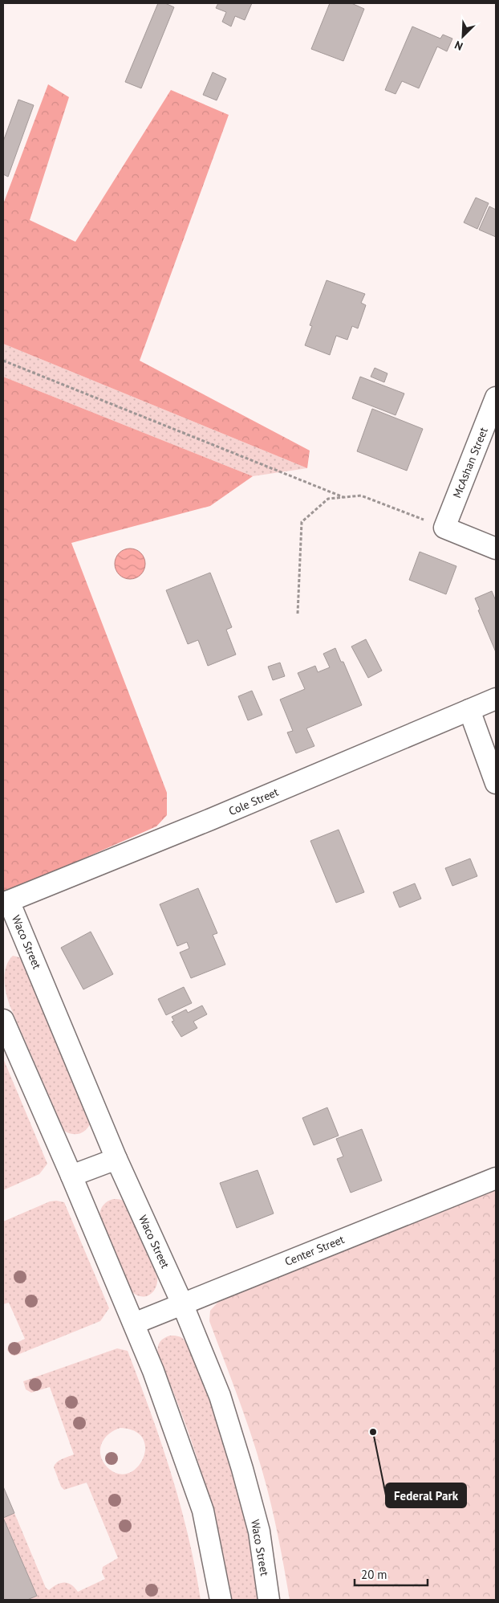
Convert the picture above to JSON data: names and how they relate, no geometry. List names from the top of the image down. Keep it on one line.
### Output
{"streets":{"street":["McAshan Street","Cole Street","Waco Street","Center Street"]},"crossings":[["Cole Street","Waco Street"],["Waco Street","Center Street"]],"places":["Federal Park"],"scale_bar":"20 m","north":"bottom left"}
